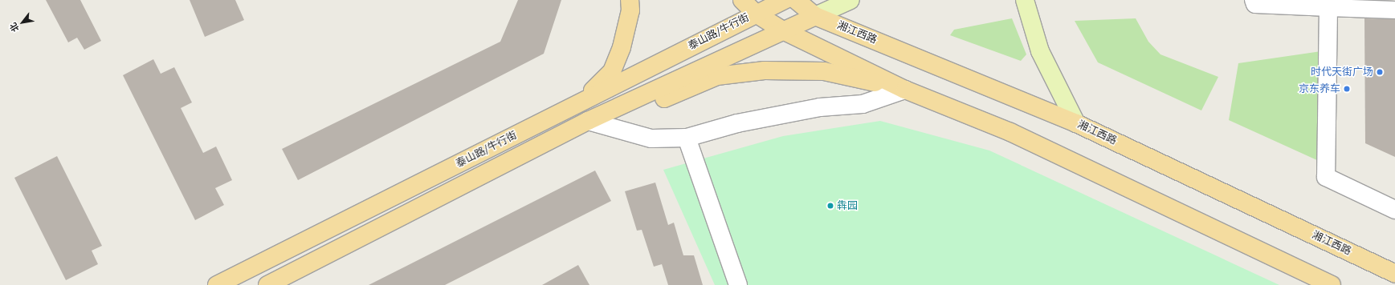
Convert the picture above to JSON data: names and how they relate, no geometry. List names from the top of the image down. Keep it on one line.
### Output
{"streets":{"main road":["泰山路/牛行街","湘江西路"]},"crossings":[["泰山路/牛行街","湘江西路"]],"places":["时代天街广场","京东养车","犇园"],"north":"bottom left"}
